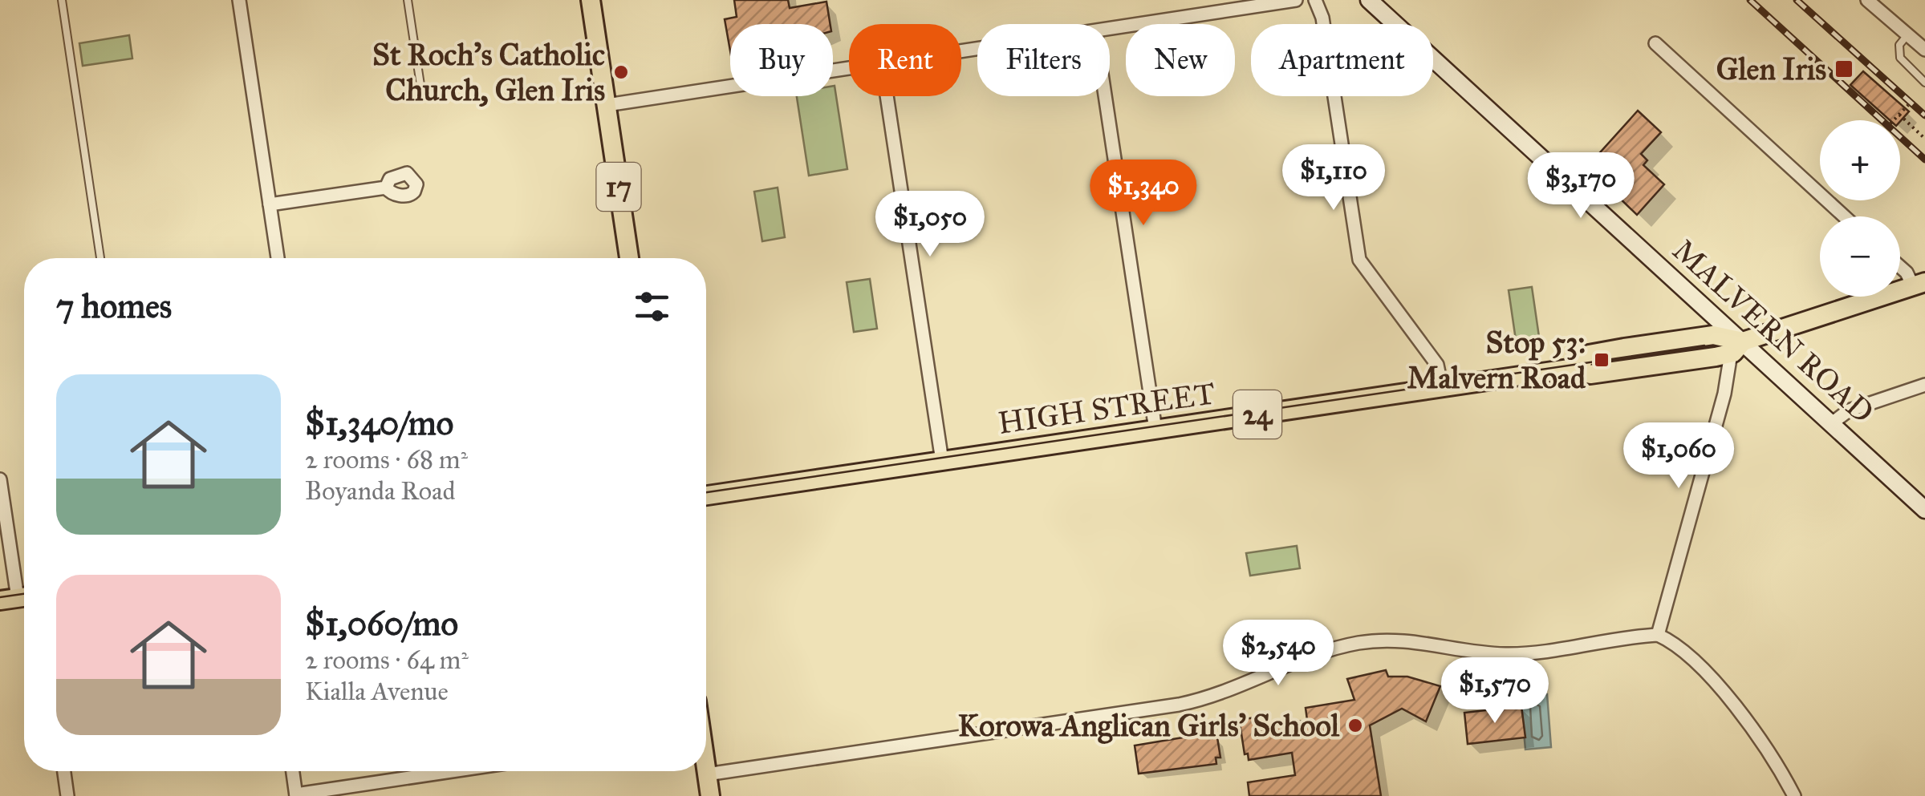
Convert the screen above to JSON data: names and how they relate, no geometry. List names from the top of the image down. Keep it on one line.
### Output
{"streets":{"main road":["17","MALVERN ROAD","HIGH STREET","24"]},"crossings":[["MALVERN ROAD","HIGH STREET"]],"places":{"transit":["Glen Iris","Stop 53: Malvern Road"],"other":["St Roch's Catholic Church, Glen Iris","Korowa Anglican Girls' School"]},"page":{"chip":["Buy","Rent","Filters","New","Apartment"],"map_buttons":["+","−"],"price":["$1,110","$3,170","$1,340","$1,050","$1,060","$2,540","$1,570"],"heading":"7 homes","list":[{"name":"$1,340/mo","note":"2 rooms · 68 m² · Boyanda Road"},{"name":"$1,060/mo","note":"2 rooms · 64 m² · Kialla Avenue"}]}}
